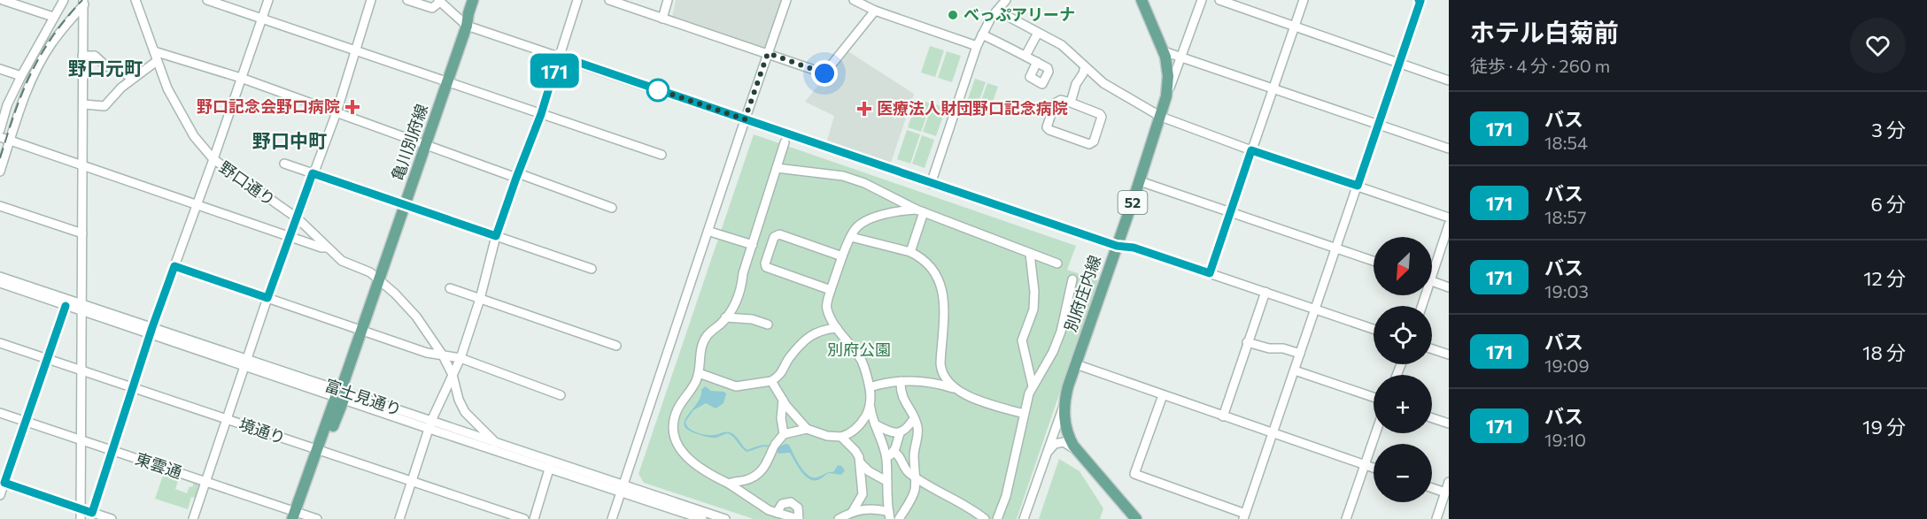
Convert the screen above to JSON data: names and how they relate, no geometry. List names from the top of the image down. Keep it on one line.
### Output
{"streets":{"main road":["亀川別府線","52","別府庄内線"],"street":["野口通り","富士見通り","境通り","東雲通"]},"crossings":[["亀川別府線","野口通り"],["亀川別府線","富士見通り"],["亀川別府線","境通り"],["亀川別府線","東雲通"],["野口通り","富士見通り"]],"districts":["野口元町","野口中町"],"parks":["別府公園"],"places":{"other":["べっぷアリーナ"],"health":["野口記念会野口病院","医療法人財団野口記念病院"]},"lines":["bus line 171"],"north":"bottom left","page":{"on_map":"171","heading":["ホテル白菊前","徒歩 · 4 分 · 260 m"],"list":[{"mark":"171","name":"バス","note":"18:54","value":"3 分"},{"mark":"171","name":"バス","note":"18:57","value":"6 分"},{"mark":"171","name":"バス","note":"19:03","value":"12 分"},{"mark":"171","name":"バス","note":"19:09","value":"18 分"},{"mark":"171","name":"バス","note":"19:10","value":"19 分"}],"map_buttons":["+","−"]}}
